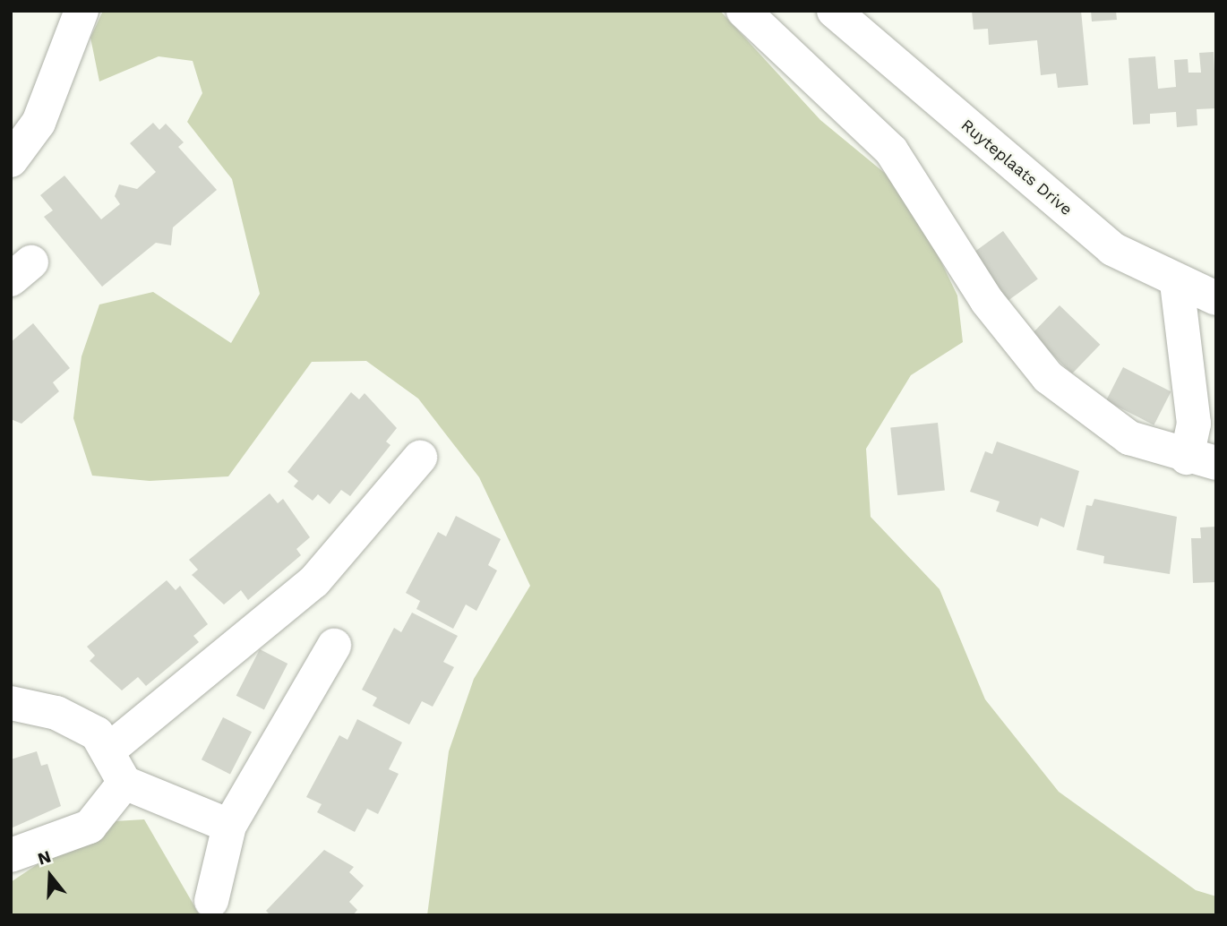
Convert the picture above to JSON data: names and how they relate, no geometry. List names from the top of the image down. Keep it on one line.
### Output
{"streets":{"street":["Ruyteplaats Drive"]},"north":"top"}
